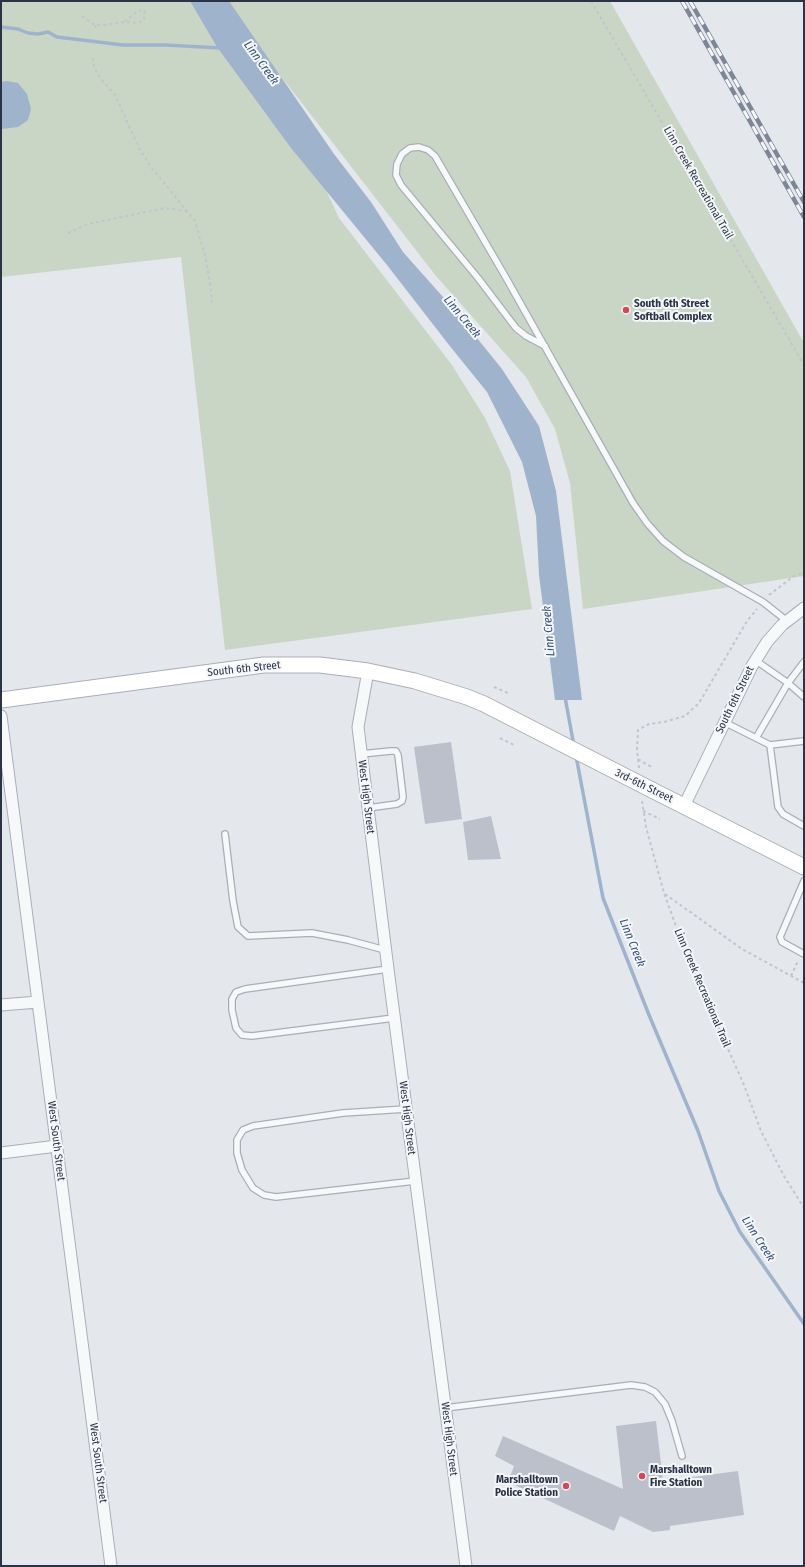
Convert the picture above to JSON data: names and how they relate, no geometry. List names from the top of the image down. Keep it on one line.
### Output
{"streets":{"main road":["South 6th Street","3rd-6th Street"],"street":["West High Street","West South Street"],"path":["Linn Creek Recreational Trail"]},"crossings":[["Linn Creek Recreational Trail","3rd-6th Street"],["South 6th Street","3rd-6th Street"],["South 6th Street","West High Street"]],"water":["Linn Creek"],"places":["South 6th Street Softball Complex","Marshalltown Fire Station","Marshalltown Police Station"]}
